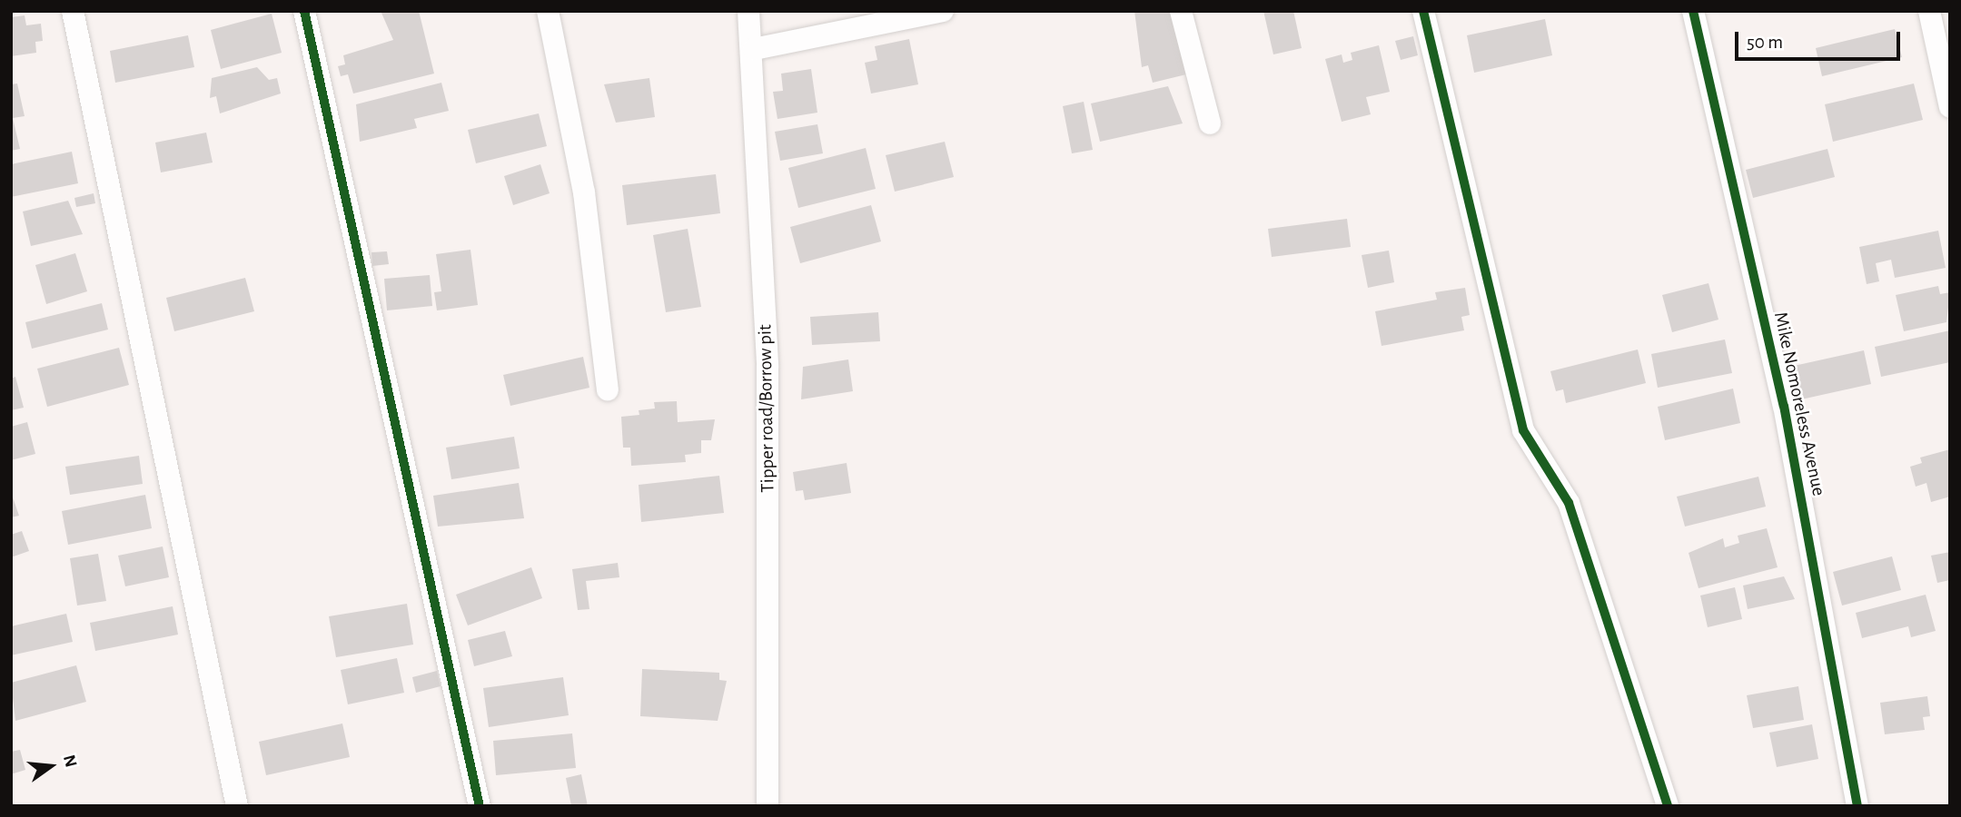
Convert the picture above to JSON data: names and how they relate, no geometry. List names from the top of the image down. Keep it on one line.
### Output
{"streets":{"street":["Mike Nomoreless Avenue","Tipper road/Borrow pit"]},"scale_bar":"50 m","north":"right"}
